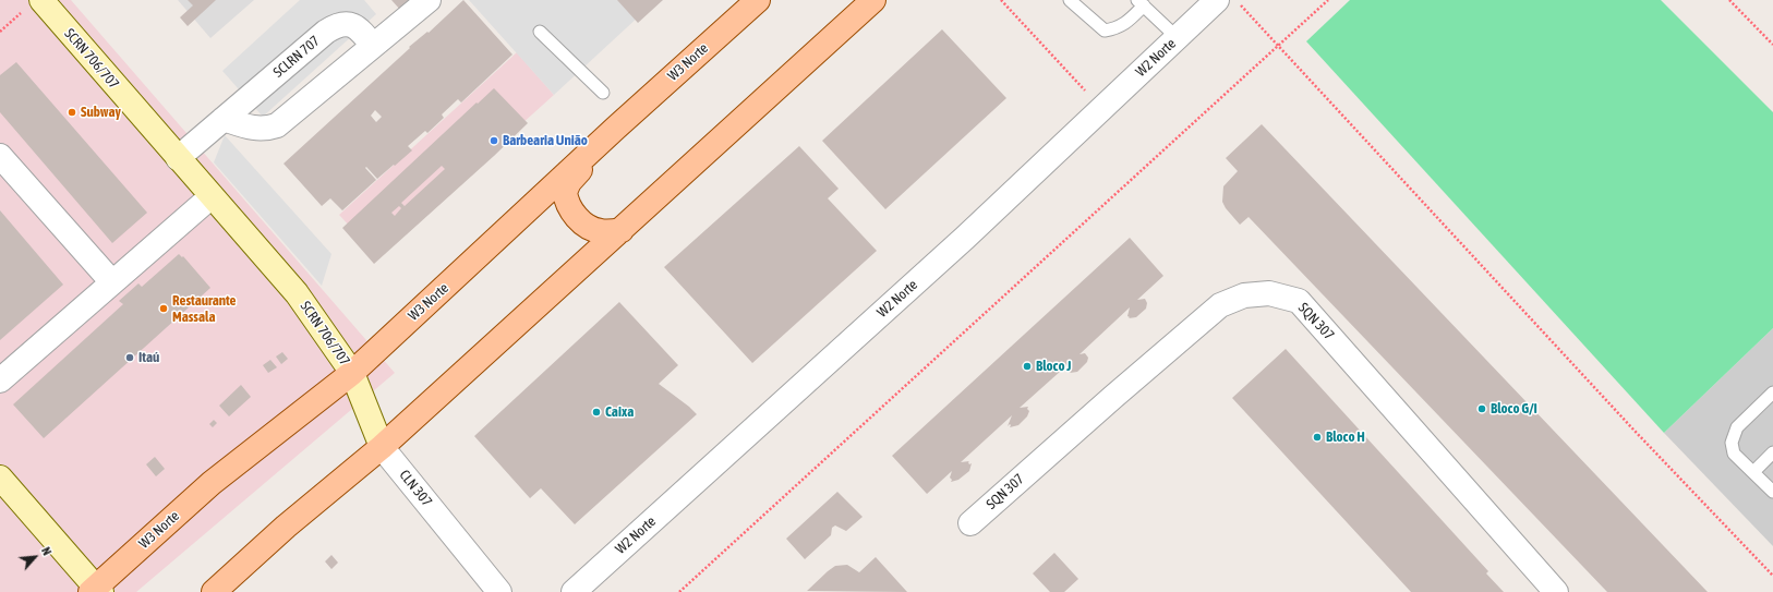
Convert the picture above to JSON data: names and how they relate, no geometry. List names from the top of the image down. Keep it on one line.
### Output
{"streets":{"main road":["SCRN 706/707","W3 Norte","CLN 307"],"street":["SCLRN 707","W2 Norte","SQN 307"]},"crossings":[["SCLRN 707","SCRN 706/707"],["SCRN 706/707","W3 Norte"],["SCRN 706/707","CLN 307"],["W3 Norte","CLN 307"]],"places":["Subway","Barbearia União","Restaurante Massala","Itaú","Bloco J","Bloco G/I","Caixa","Bloco H"],"north":"top right"}
